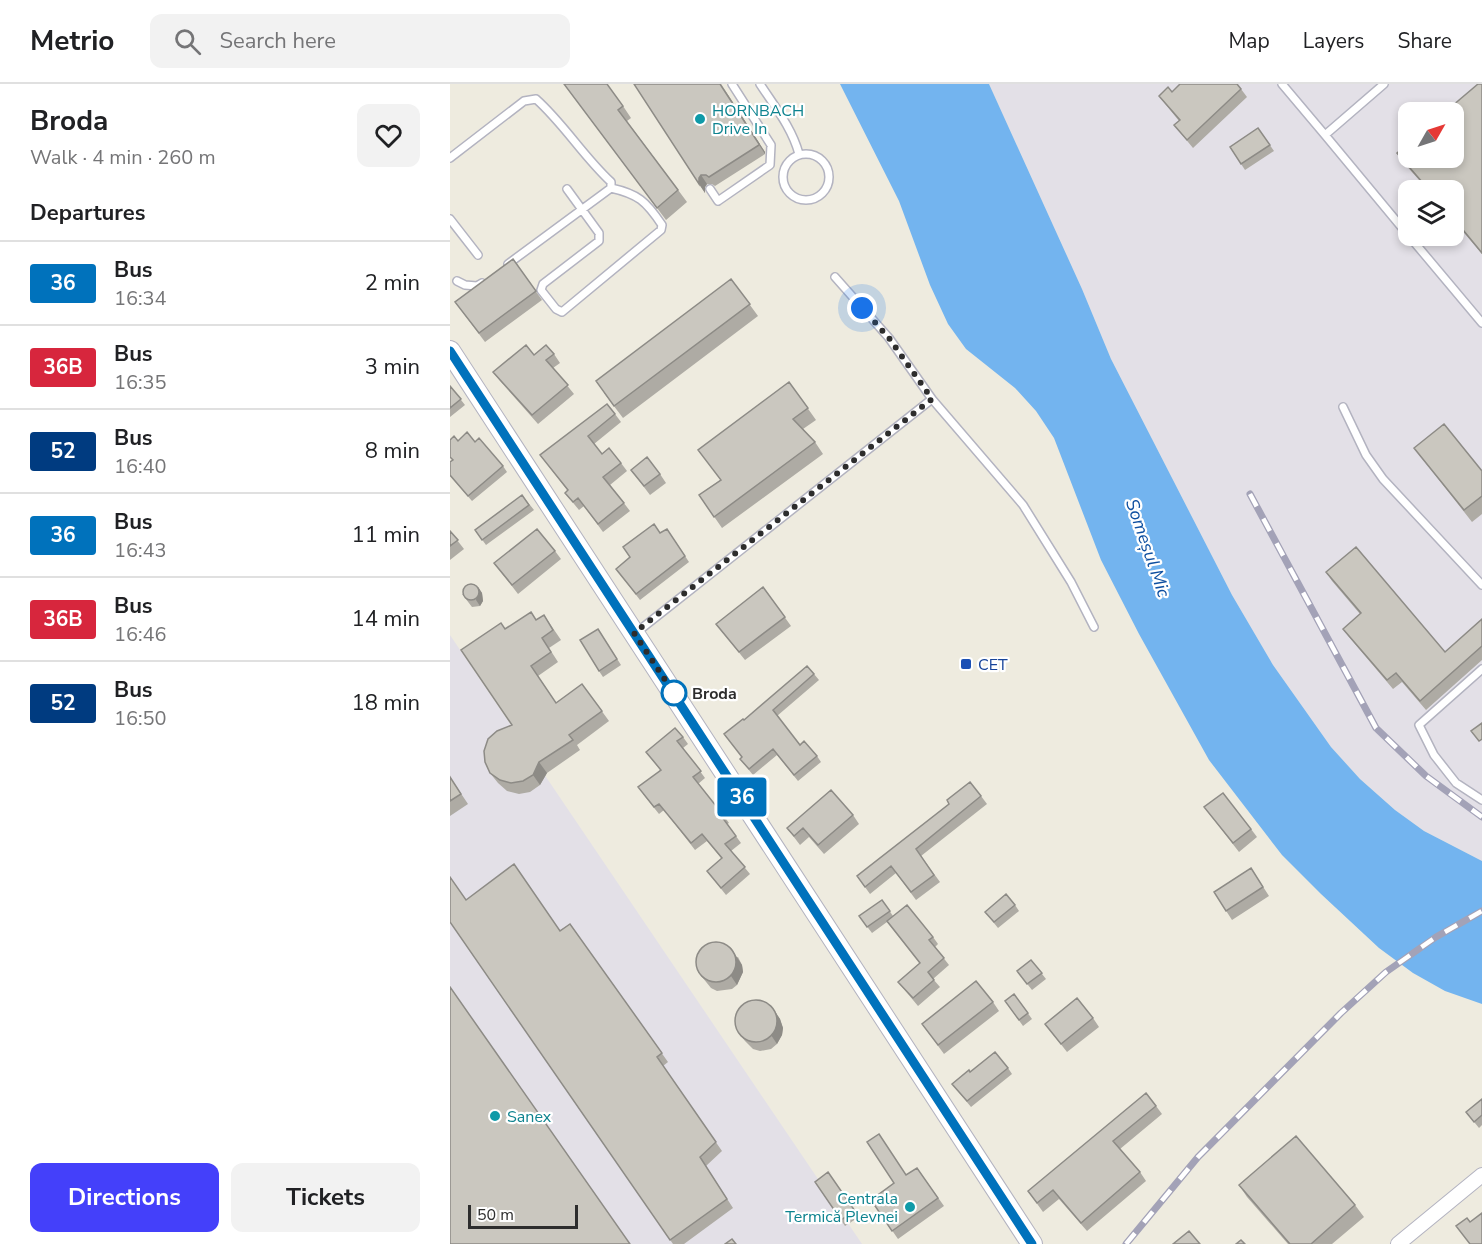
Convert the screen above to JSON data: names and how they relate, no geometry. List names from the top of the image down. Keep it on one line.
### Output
{"water":["Someșul Mic"],"places":{"other":["HORNBACH Drive In","Broda","Sanex","Centrala Termică Plevnei"],"transit":["CET"]},"lines":["bus line 36"],"scale_bar":"50 m","north":"top right","page":{"header":"Metrio","search":"Search here","nav":["Map","Layers","Share"],"heading":[["Broda","Walk · 4 min · 260 m"],"Departures"],"on_map":"36","list":[{"mark":"36","name":"Bus","note":"16:34","value":"2 min"},{"mark":"36B","name":"Bus","note":"16:35","value":"3 min"},{"mark":"52","name":"Bus","note":"16:40","value":"8 min"},{"mark":"36","name":"Bus","note":"16:43","value":"11 min"},{"mark":"36B","name":"Bus","note":"16:46","value":"14 min"},{"mark":"52","name":"Bus","note":"16:50","value":"18 min"}],"buttons":["Directions","Tickets"],"scale":"50 m"}}
